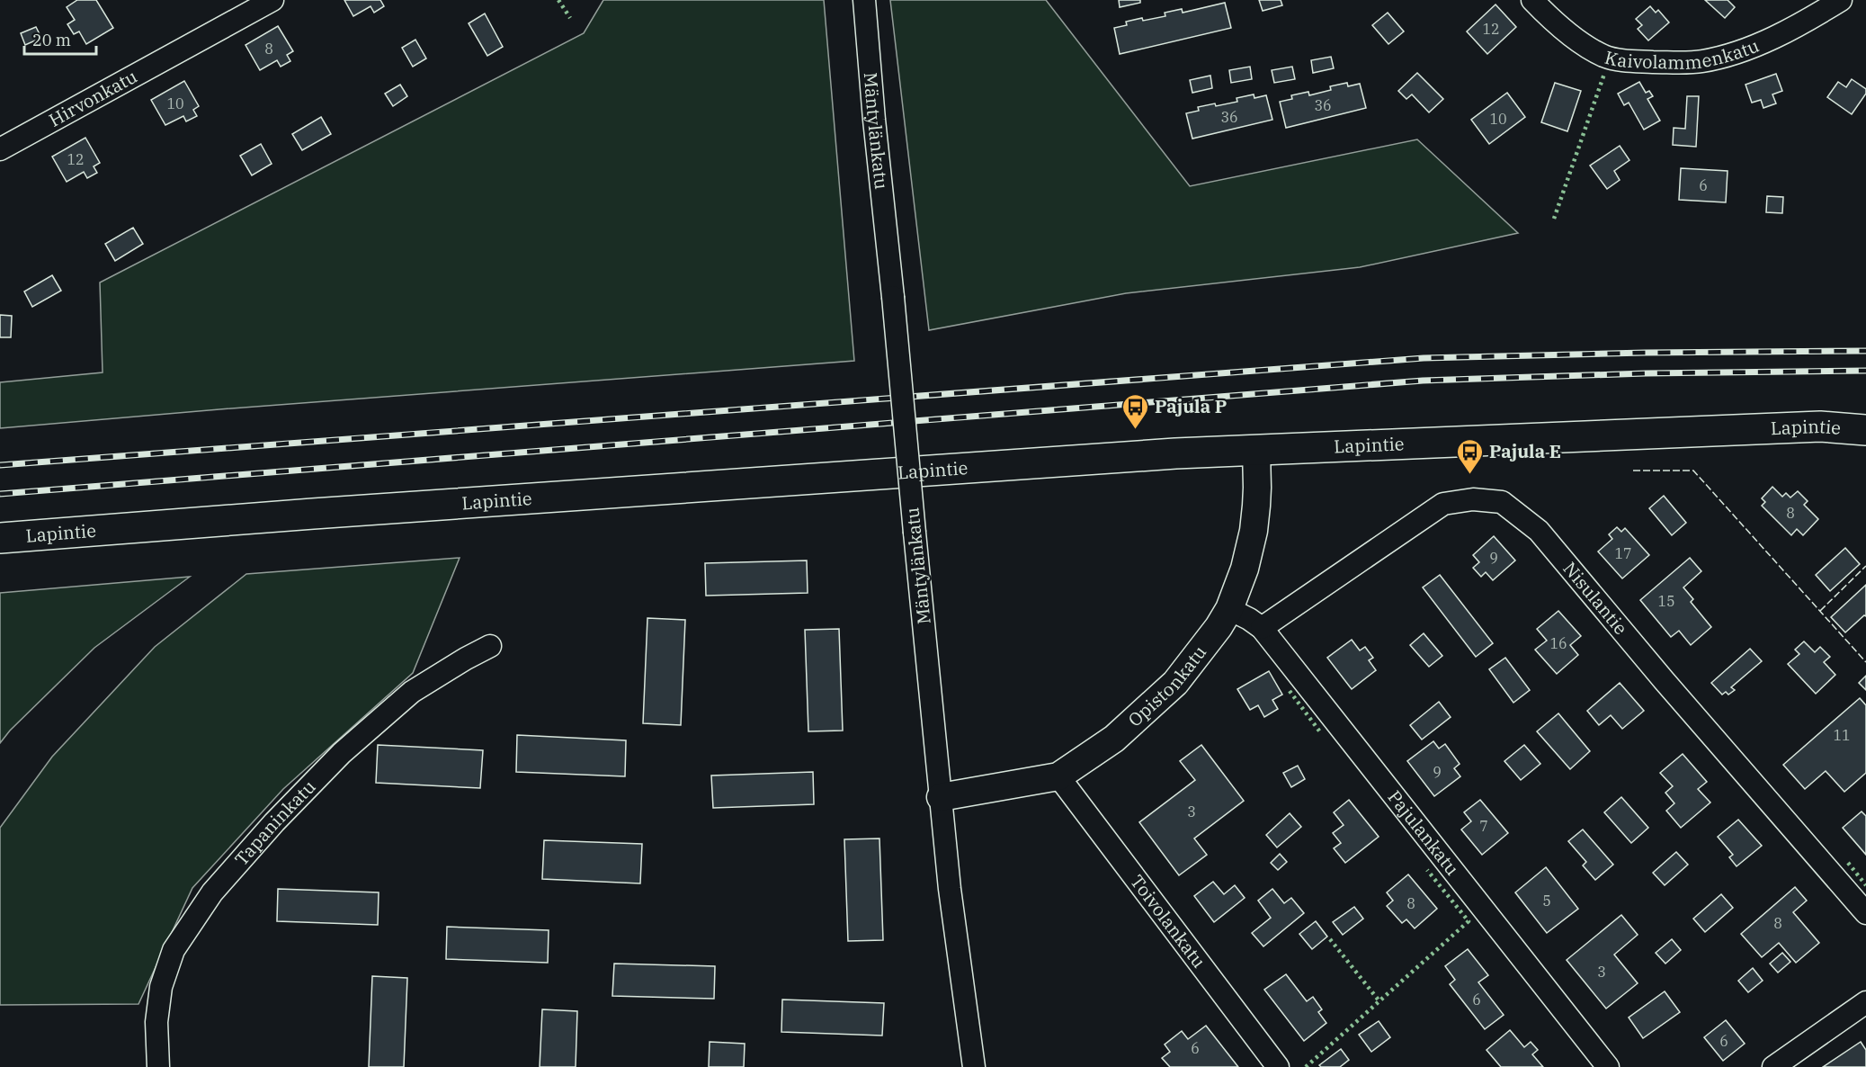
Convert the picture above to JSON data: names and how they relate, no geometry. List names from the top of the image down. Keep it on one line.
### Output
{"streets":{"main road":["Lapintie"],"street":["Kaivolammenkatu","Hirvonkatu","Mäntylänkatu","Nisulantie","Opistonkatu","Tapaninkatu","Pajulankatu","Toivolankatu"]},"crossings":[["Mäntylänkatu","Opistonkatu"],["Lapintie","Opistonkatu"],["Nisulantie","Pajulankatu"],["Opistonkatu","Pajulankatu"],["Opistonkatu","Toivolankatu"]],"places":{"bus stop":["Pajula P","Pajula E"]},"house_numbers":["12","8","10","36","36","10","12","6","8","17","9","15","16","11","9","3","7","5","8","8","3","6","6","6"],"scale_bar":"20 m"}
